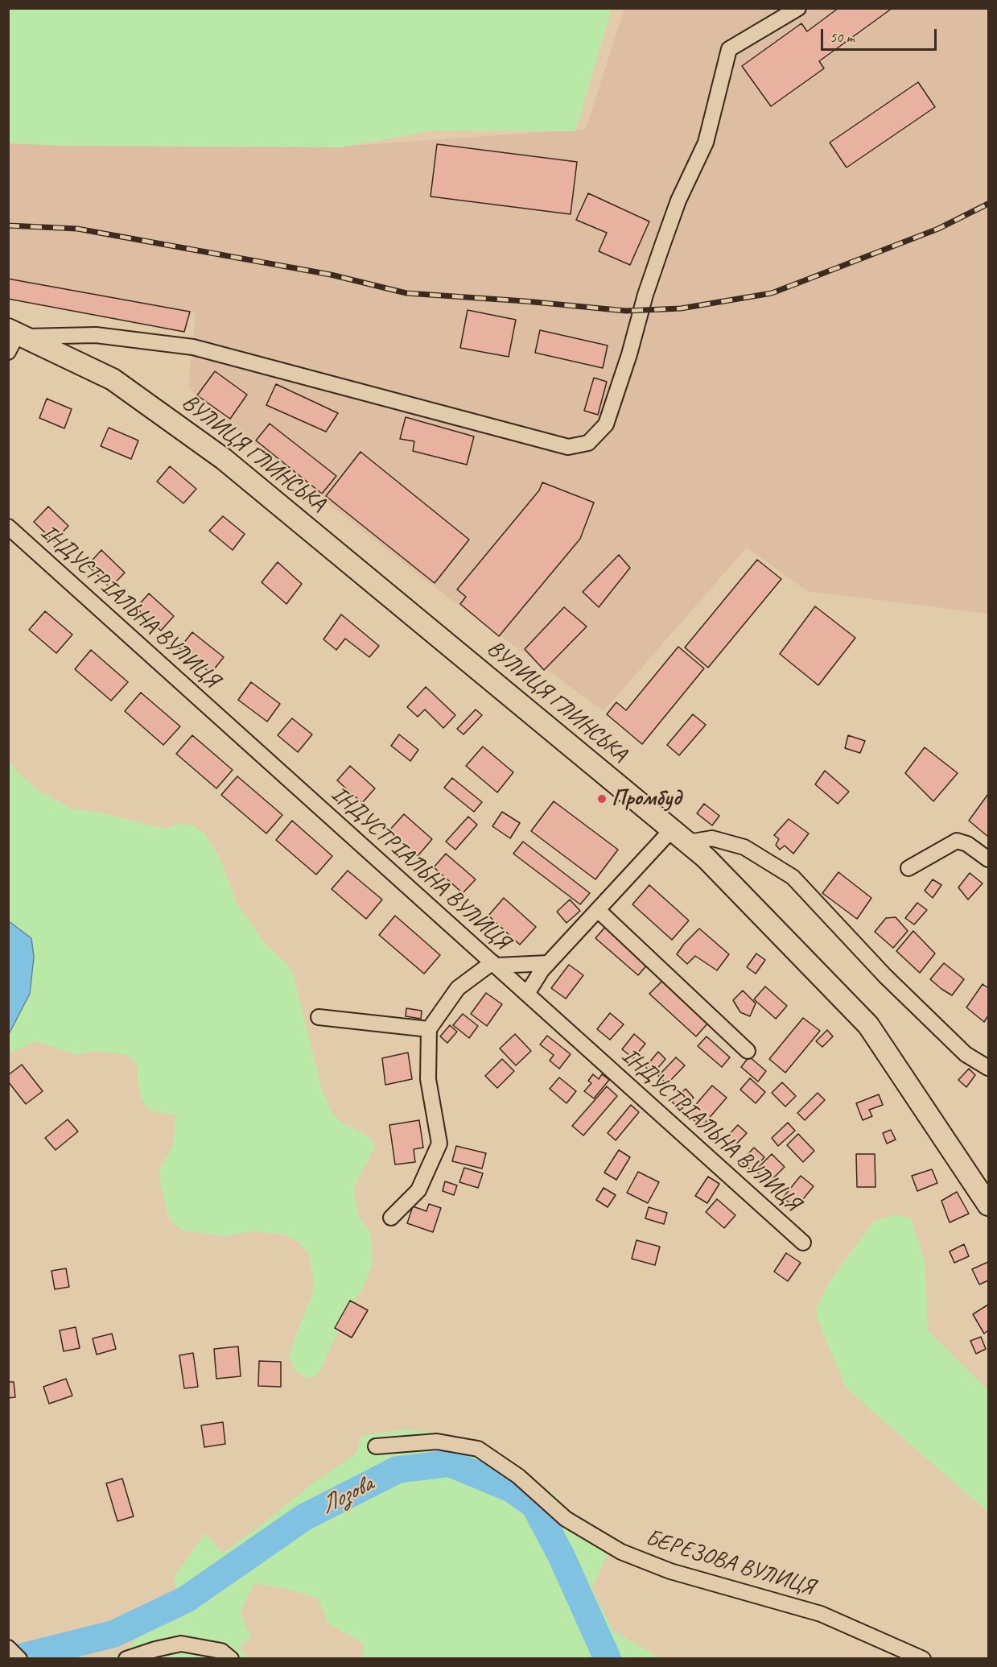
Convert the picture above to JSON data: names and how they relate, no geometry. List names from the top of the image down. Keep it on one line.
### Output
{"streets":{"main road":["ВУЛИЦЯ ГЛИНСЬКА"],"street":["ІНДУСТРІАЛЬНА ВУЛИЦЯ","БЕРЕЗОВА ВУЛИЦЯ"]},"water":["Лозова"],"places":["Промбуд"],"scale_bar":"50 m"}
